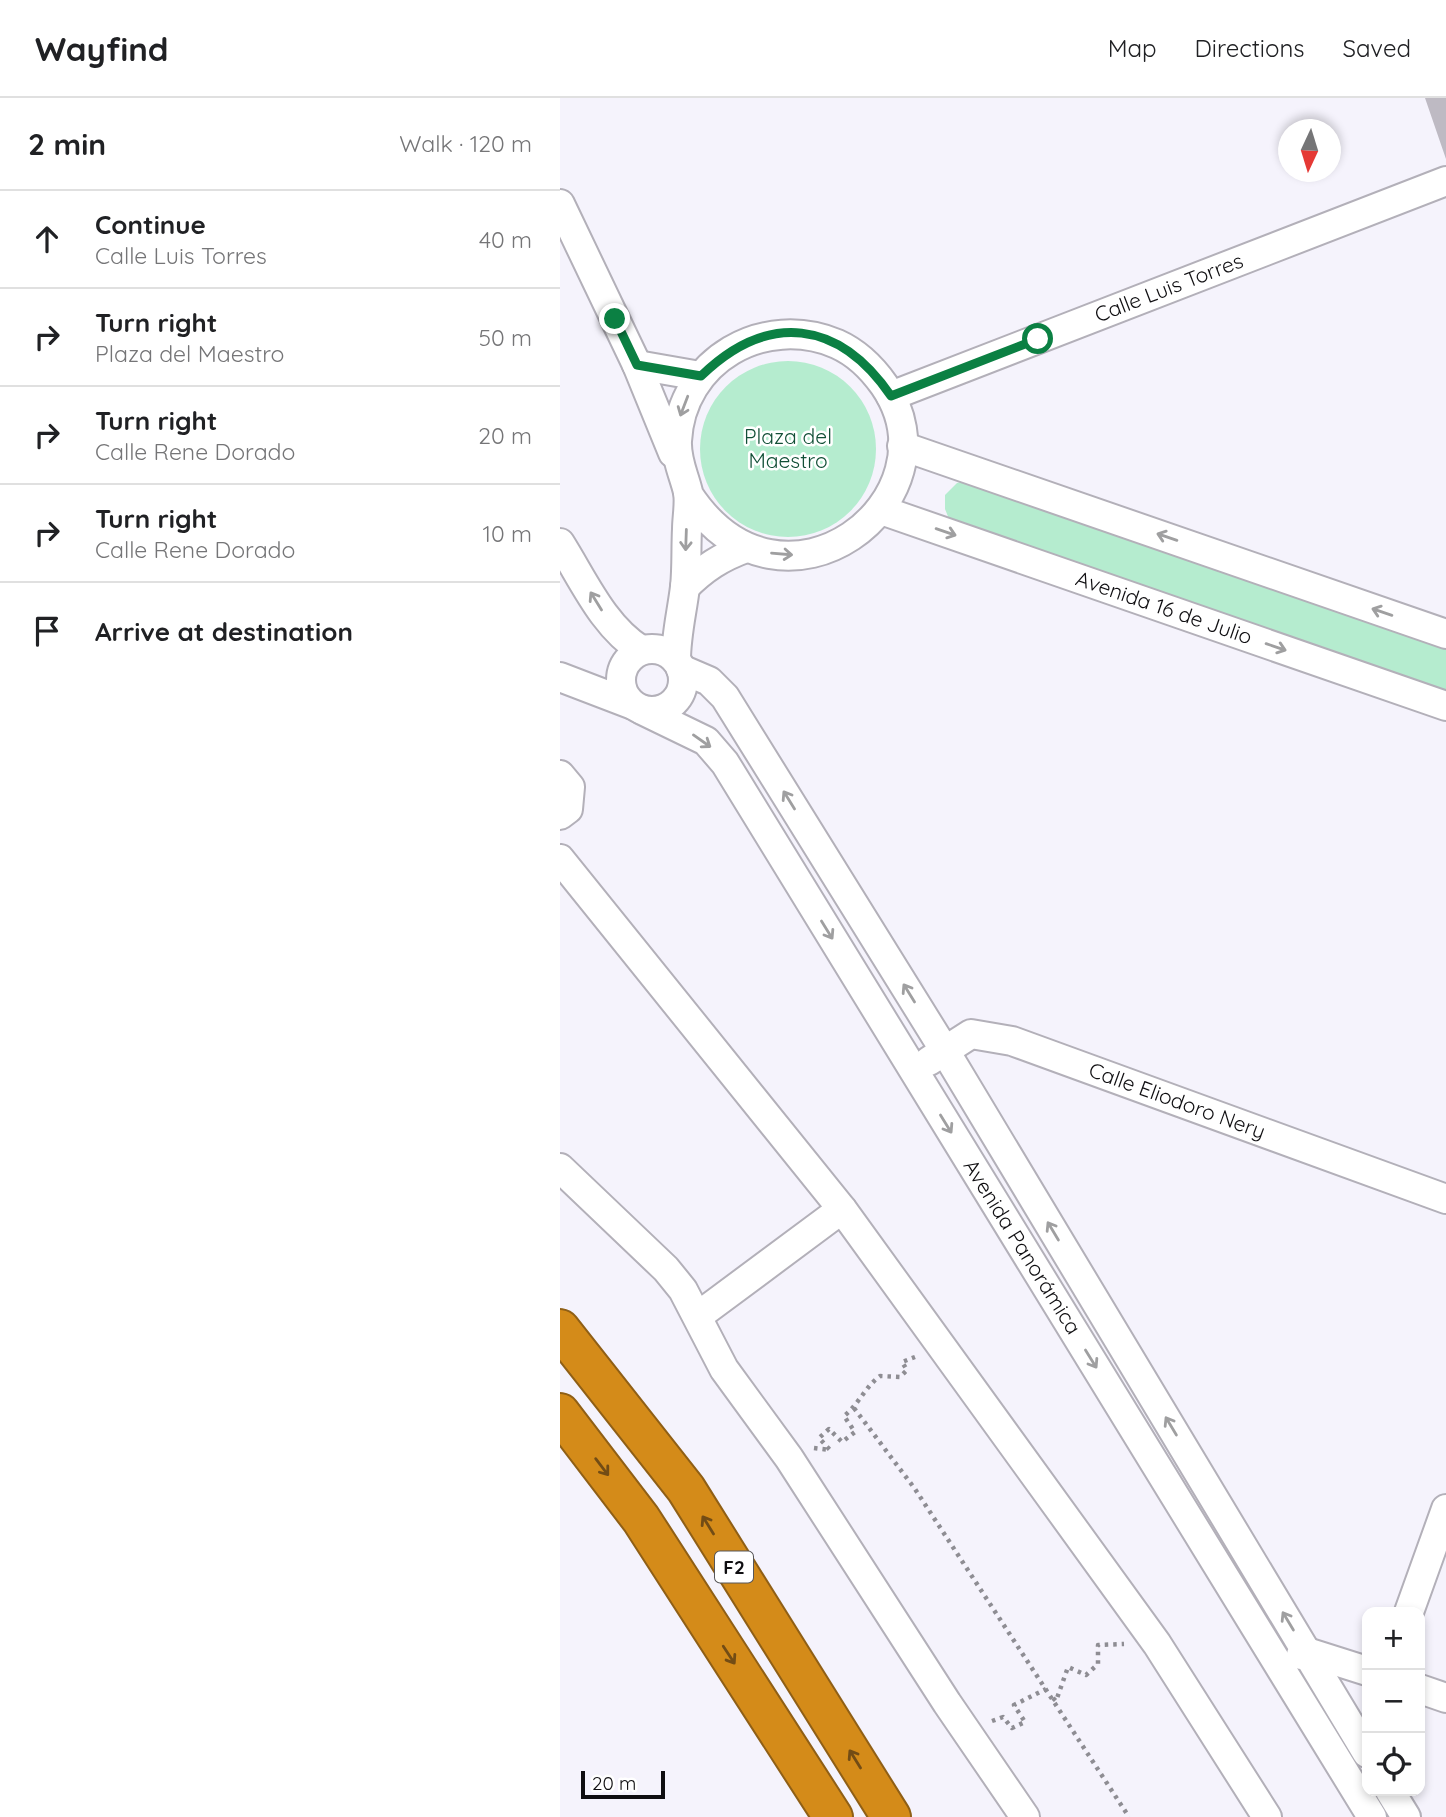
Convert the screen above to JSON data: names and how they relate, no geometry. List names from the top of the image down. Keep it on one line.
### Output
{"streets":{"highway":["F2"],"street":["Calle Luis Torres","Avenida 16 de Julio","Calle Eliodoro Nery","Avenida Panorámica"]},"crossings":[["Calle Luis Torres","Avenida 16 de Julio"],["Calle Eliodoro Nery","Avenida Panorámica"]],"parks":["Plaza del Maestro"],"scale_bar":"20 m","north":"bottom","page":{"header":"Wayfind","nav":["Map","Directions","Saved"],"heading":["2 min","Walk · 120 m"],"list":[["Continue","Calle Luis Torres","40 m"],["Turn right","Plaza del Maestro","50 m"],["Turn right","Calle Rene Dorado","20 m"],["Turn right","Calle Rene Dorado","10 m"],"Arrive at destination"],"map_buttons":["+","−"],"scale":"20 m"}}
